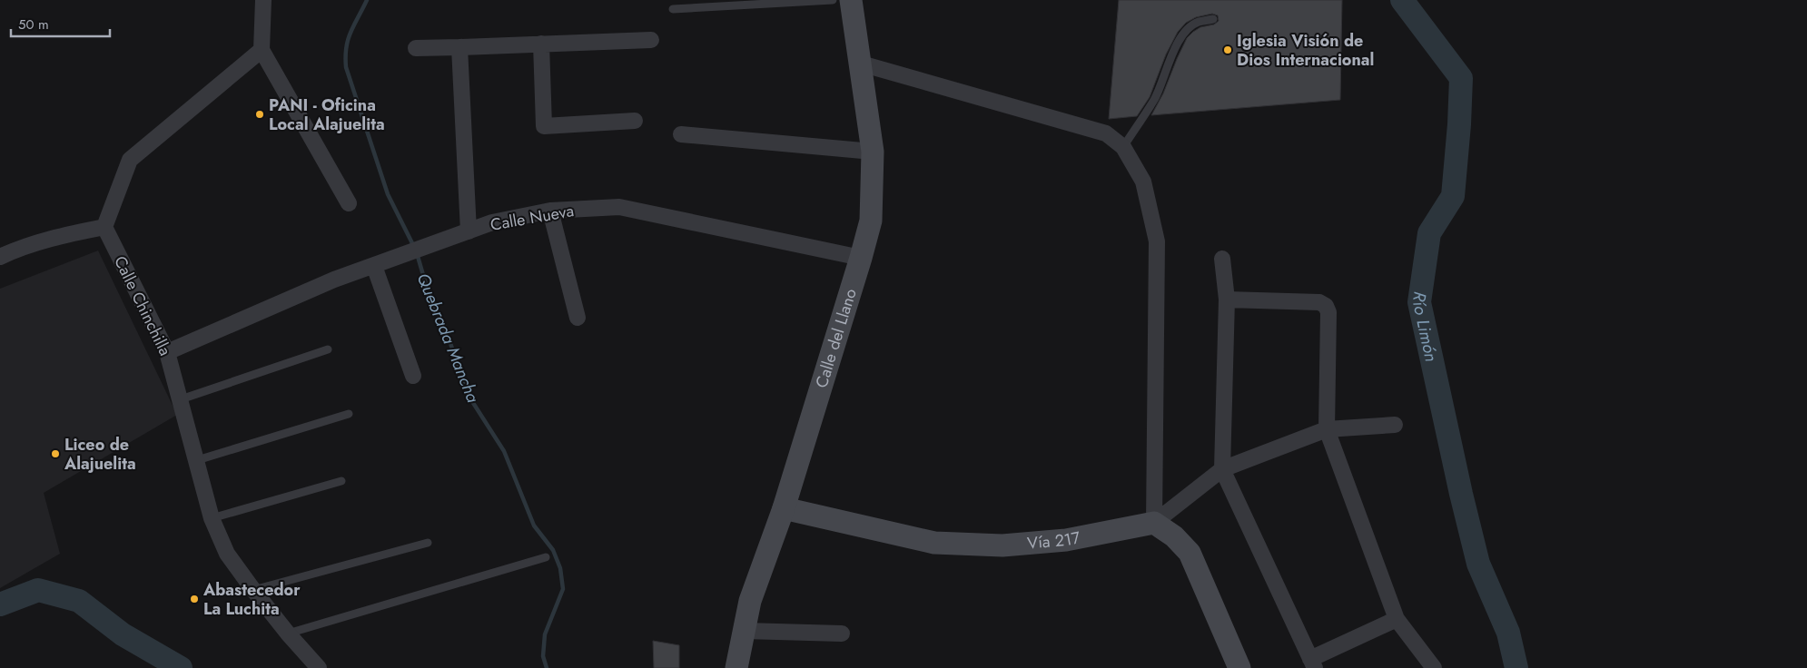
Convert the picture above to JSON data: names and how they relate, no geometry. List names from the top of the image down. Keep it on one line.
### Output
{"streets":{"main road":["Calle del Llano","Vía 217"],"street":["Calle Nueva","Calle Chinchilla"]},"crossings":[["Calle Nueva","Calle Chinchilla"],["Calle Nueva","Calle del Llano"],["Calle del Llano","Vía 217"]],"water":["Río Limón","Quebrada Mancha"],"places":["Iglesia Visión de Dios Internacional","PANI - Oficina Local Alajuelita","Liceo de Alajuelita","Abastecedor La Luchita"],"scale_bar":"50 m"}
